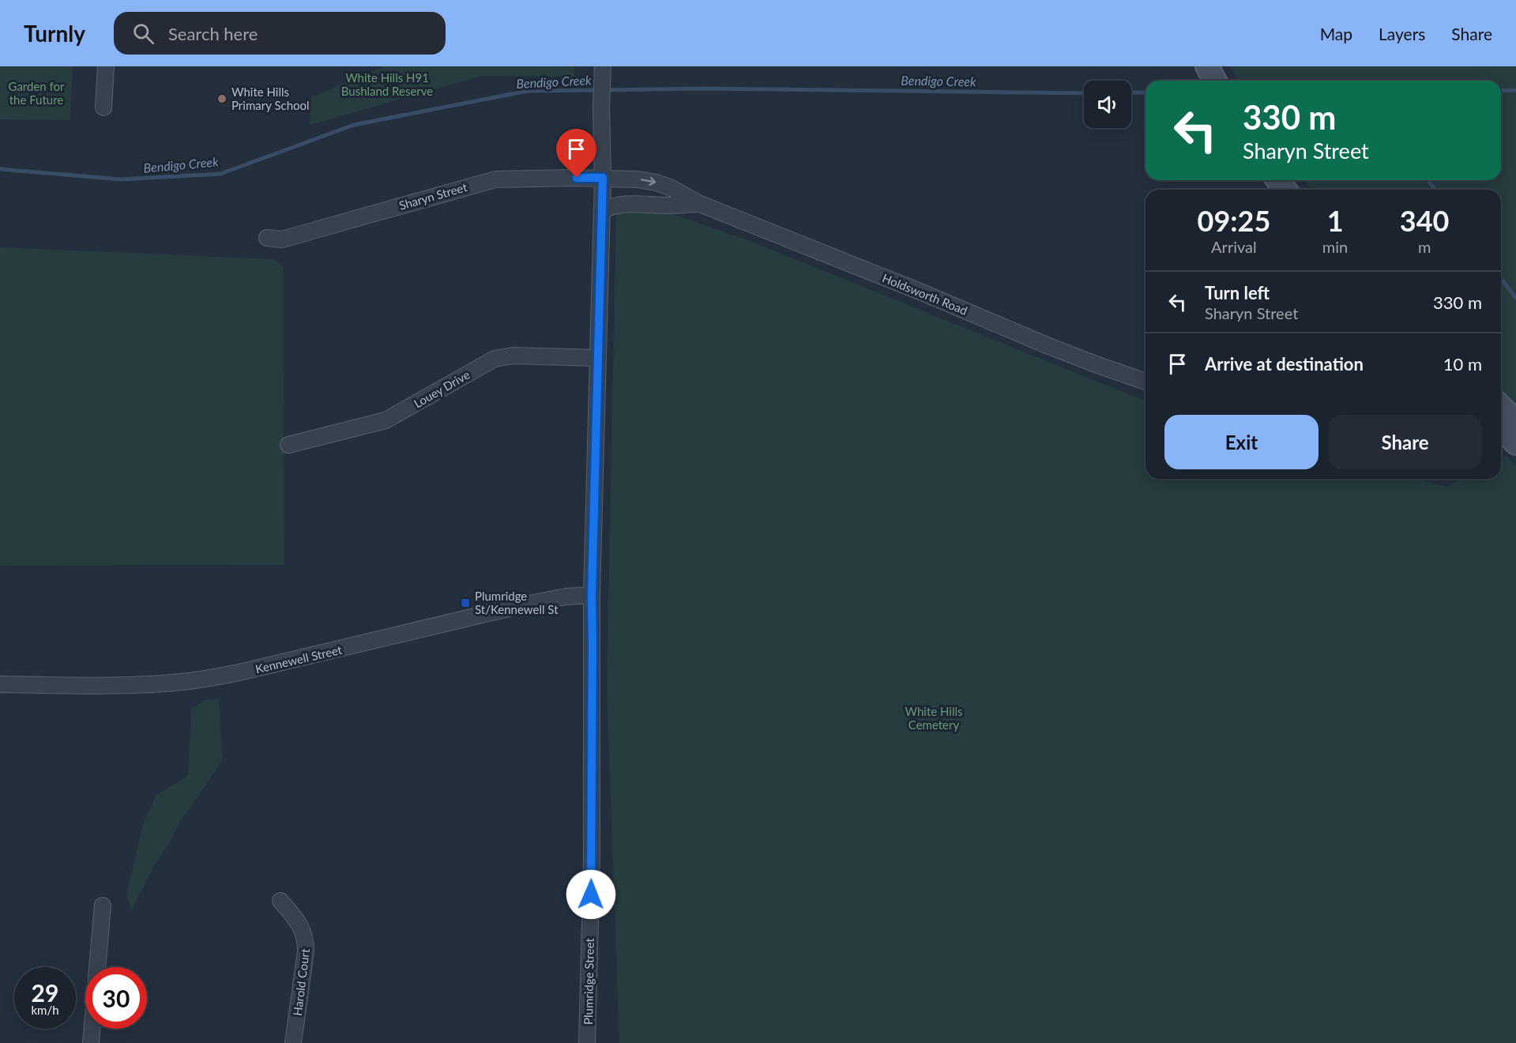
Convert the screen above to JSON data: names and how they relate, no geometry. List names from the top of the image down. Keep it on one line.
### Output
{"streets":{"street":["Sharyn Street","Holdsworth Road","Louey Drive","Kennewell Street","Plumridge Street","Harold Court"]},"crossings":[["Sharyn Street","Holdsworth Road"],["Sharyn Street","Plumridge Street"],["Holdsworth Road","Plumridge Street"],["Louey Drive","Plumridge Street"],["Kennewell Street","Plumridge Street"]],"water":["Bendigo Creek"],"parks":["White Hills H91 Bushland Reserve","Garden for the Future","White Hills Cemetery"],"places":{"other":["White Hills Primary School"],"transit":["Plumridge St/Kennewell St"]},"page":{"header":"Turnly","search":"Search here","nav":["Map","Layers","Share"],"turn":["330 m","Sharyn Street"],"eta":["09:25","Arrival","1","min","340","m"],"list":[{"name":"Turn left","note":"Sharyn Street","value":"330 m"},{"name":"Arrive at destination","value":"10 m"}],"buttons":["Exit","Share"],"speed":"29 km/h","limit":"30"}}
